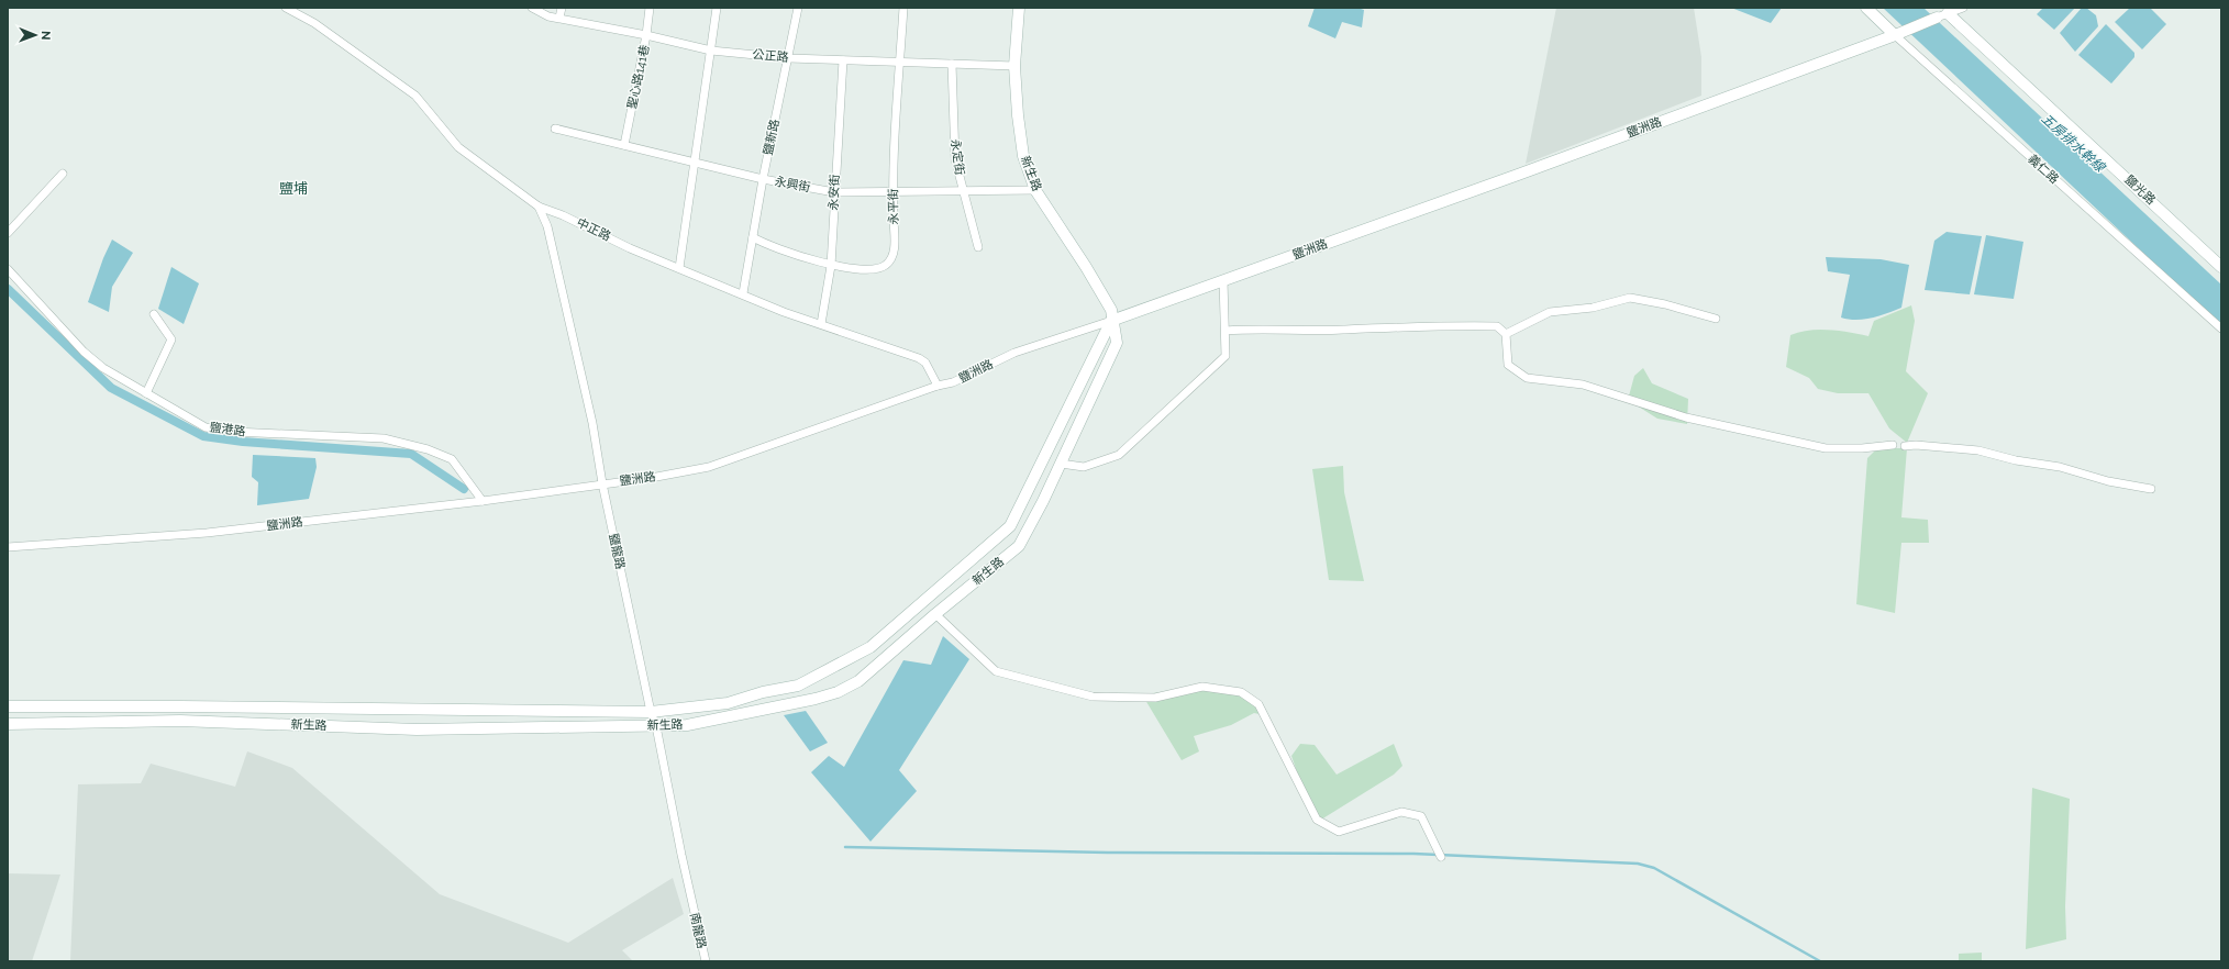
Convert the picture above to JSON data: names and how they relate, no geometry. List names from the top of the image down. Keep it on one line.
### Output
{"streets":{"street":["公正路","聖心路141巷","鹽洲路","鹽新路","永定街","義仁路","新生路","永興街","鹽光路","永安街","永平街","中正路","鹽港路","鹽龍路","南龍路"]},"crossings":[["公正路","聖心路141巷"],["公正路","鹽新路"],["公正路","永定街"],["公正路","新生路"],["公正路","永安街"],["公正路","永平街"],["聖心路141巷","永興街"],["鹽洲路","義仁路"],["鹽洲路","新生路"],["鹽洲路","鹽光路"],["鹽洲路","中正路"],["鹽洲路","鹽港路"],["鹽洲路","鹽龍路"],["鹽新路","永興街"],["鹽新路","永平街"],["鹽新路","中正路"],["永定街","永興街"],["新生路","永興街"],["新生路","鹽龍路"],["永興街","永安街"],["永興街","永平街"],["永安街","永平街"],["永安街","中正路"],["中正路","鹽龍路"],["鹽龍路","南龍路"]],"districts":["鹽埔"],"water":["五房排水幹線"],"north":"right"}
